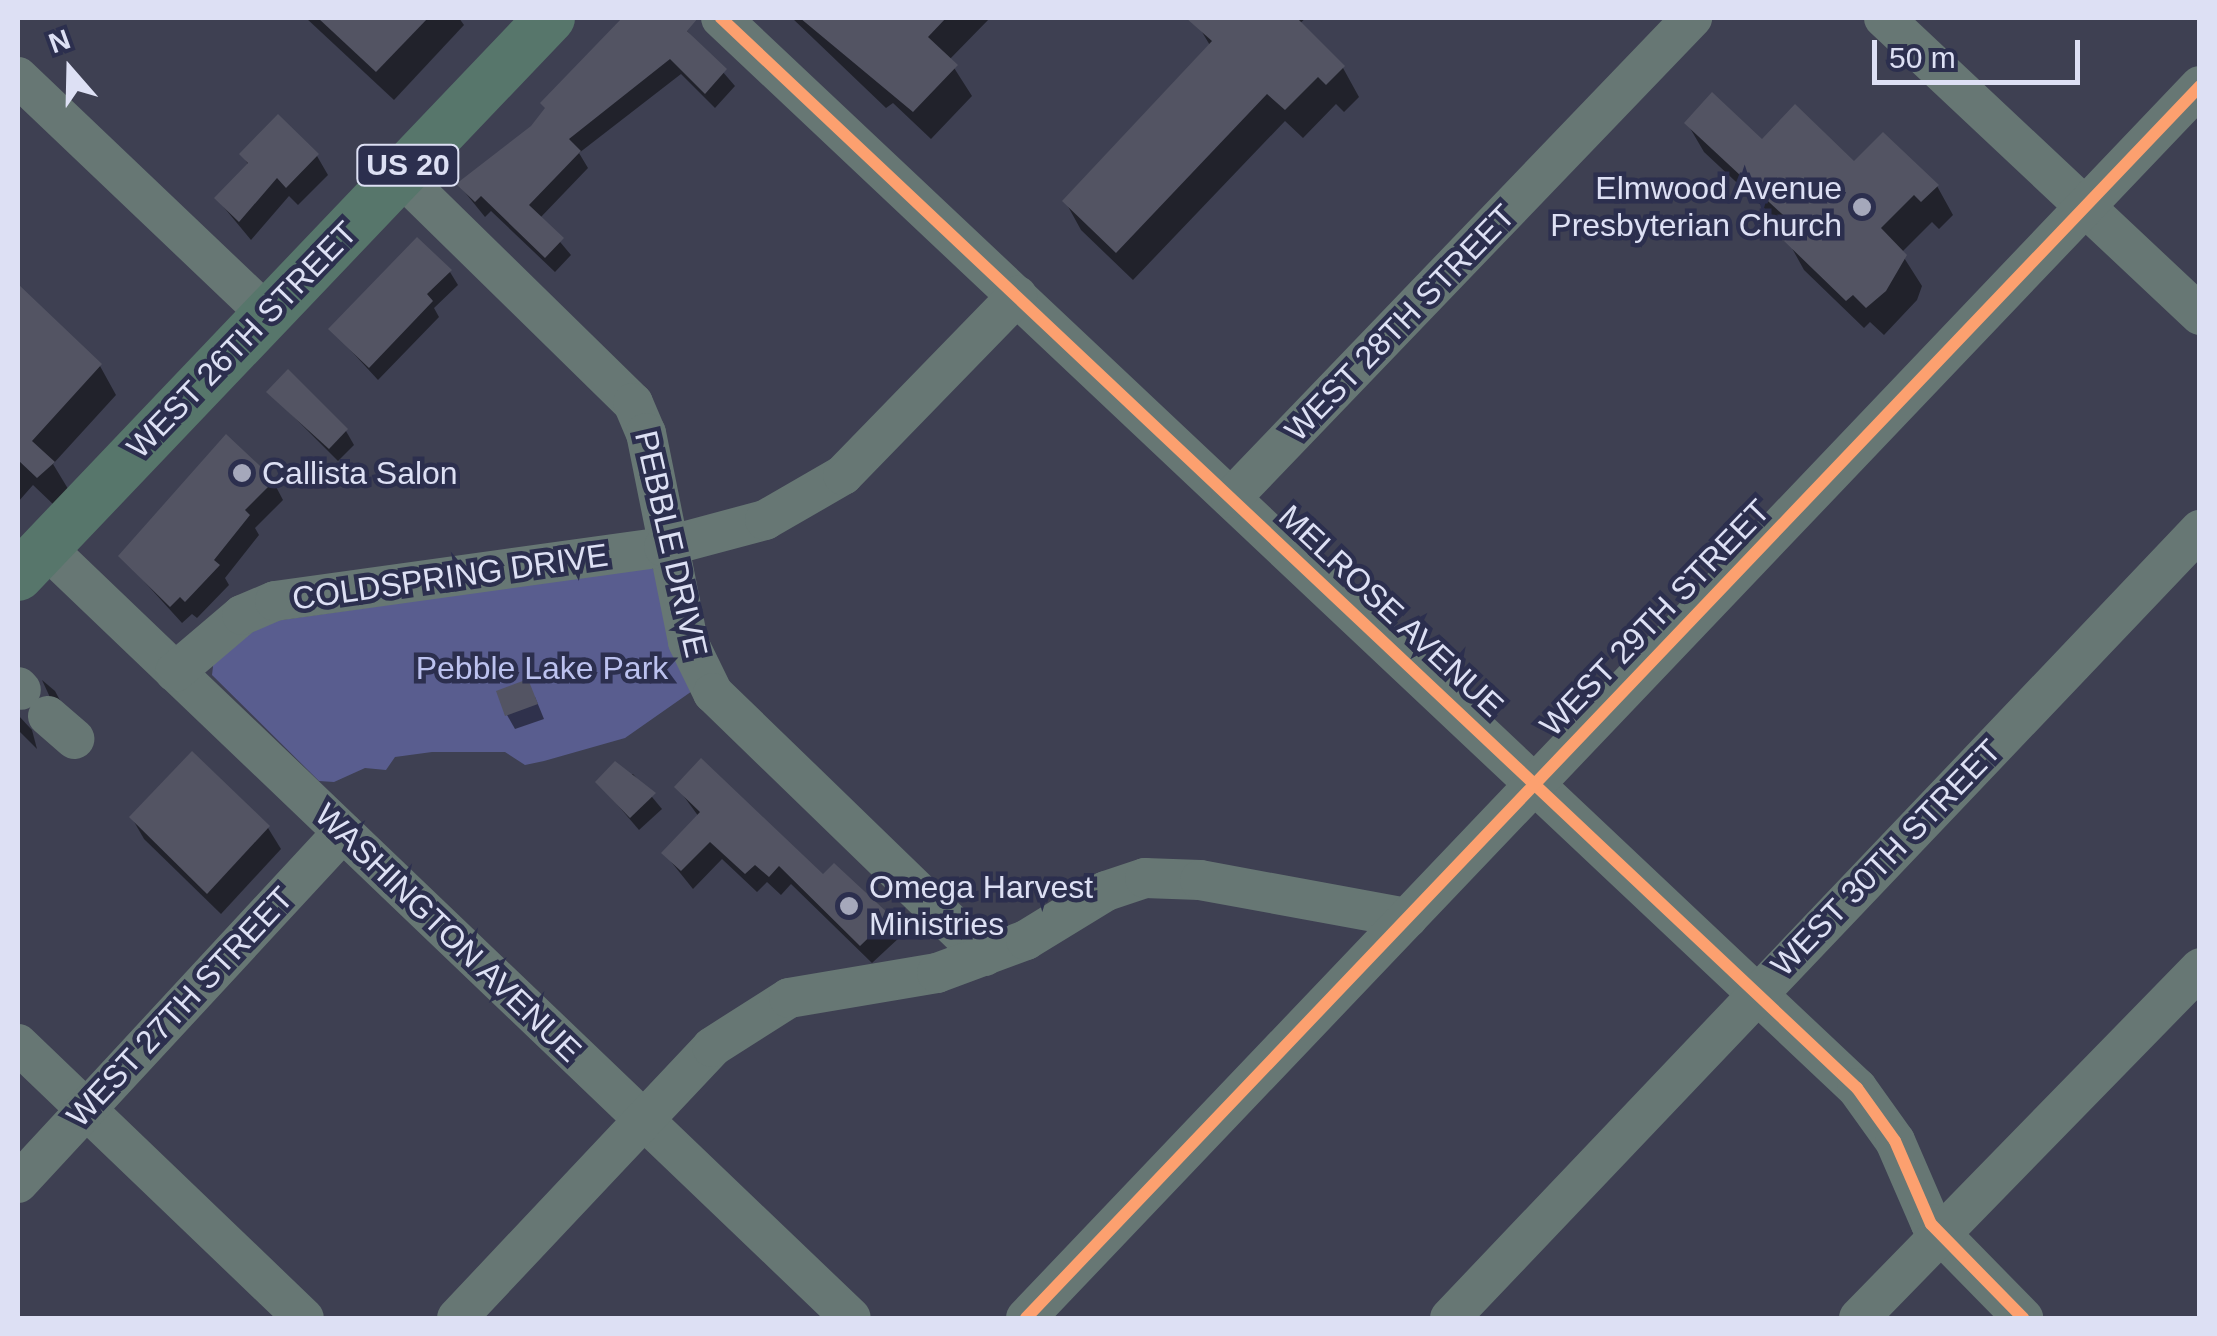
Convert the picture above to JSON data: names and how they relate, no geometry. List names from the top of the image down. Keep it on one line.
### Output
{"streets":{"main road":["US 20","WEST 26TH STREET"],"street":["WEST 28TH STREET","PEBBLE DRIVE","COLDSPRING DRIVE","MELROSE AVENUE","WEST 29TH STREET","WEST 30TH STREET","WASHINGTON AVENUE","WEST 27TH STREET"]},"crossings":[["WEST 28TH STREET","MELROSE AVENUE"],["WEST 26TH STREET","PEBBLE DRIVE"],["WEST 26TH STREET","WASHINGTON AVENUE"],["PEBBLE DRIVE","COLDSPRING DRIVE"],["COLDSPRING DRIVE","MELROSE AVENUE"],["COLDSPRING DRIVE","WASHINGTON AVENUE"],["MELROSE AVENUE","WEST 29TH STREET"],["MELROSE AVENUE","WEST 30TH STREET"],["WASHINGTON AVENUE","WEST 27TH STREET"]],"parks":["Pebble Lake Park"],"places":["Elmwood Avenue Presbyterian Church","Callista Salon","Omega Harvest Ministries"],"scale_bar":"50 m","north":"top"}
